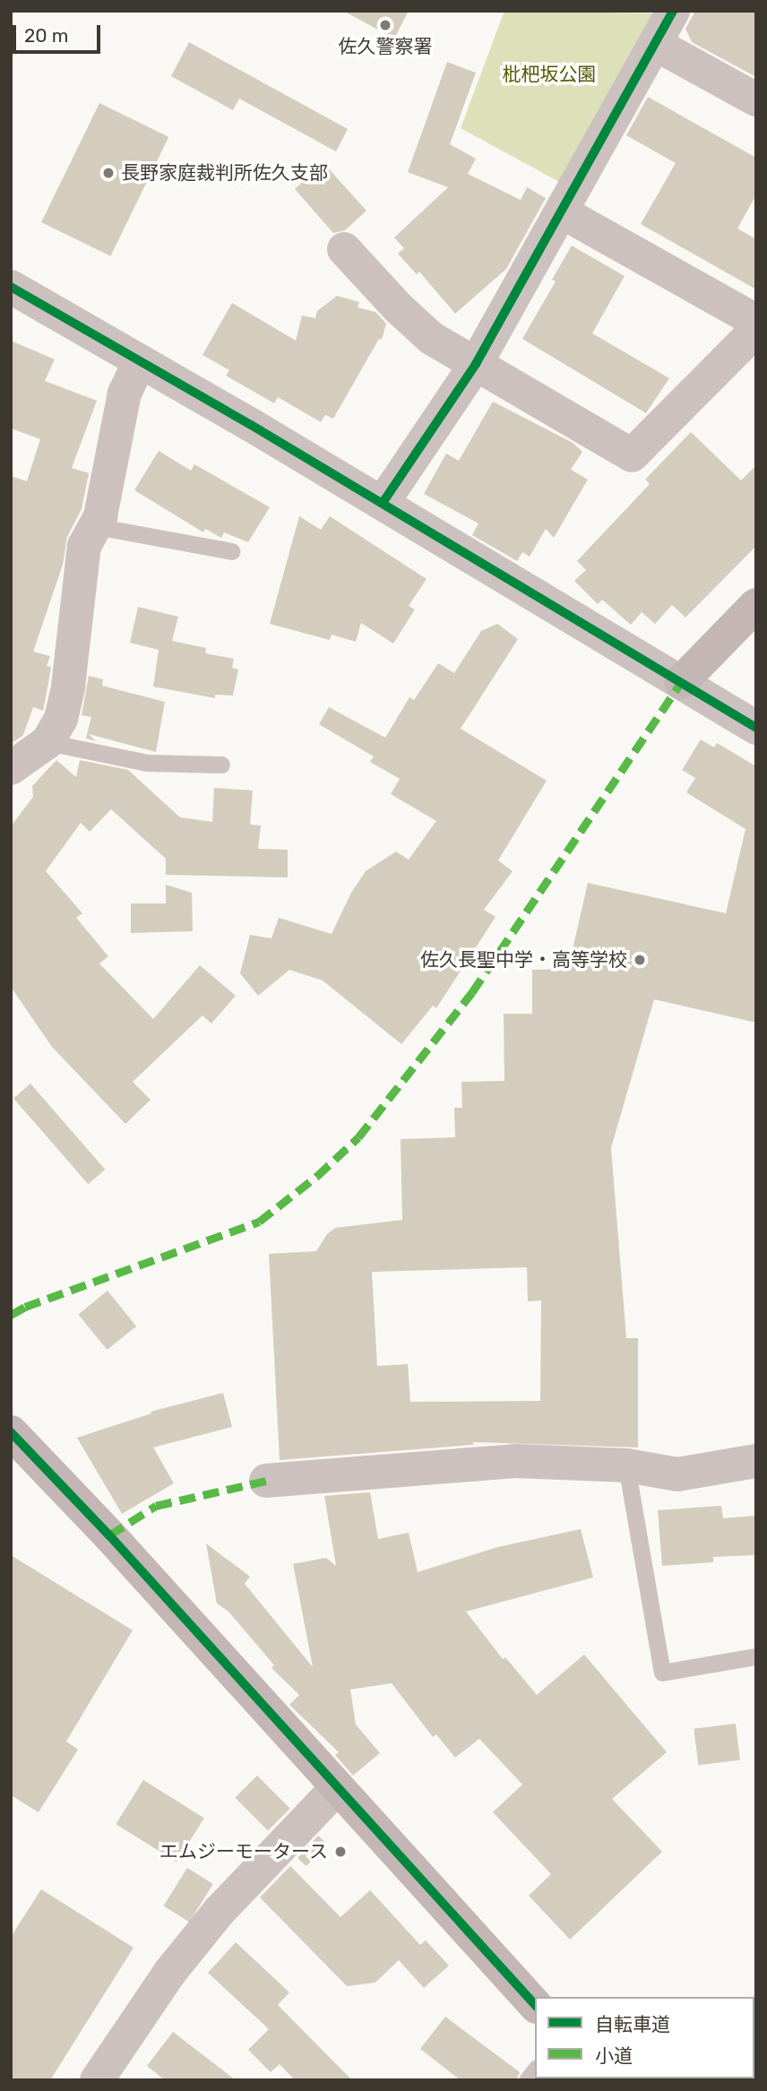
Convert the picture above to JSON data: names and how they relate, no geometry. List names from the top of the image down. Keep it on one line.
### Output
{"parks":["枇杷坂公園"],"places":["佐久警察署","長野家庭裁判所佐久支部","佐久長聖中学・高等学校","エムジーモータース"],"legend":["自転車道","小道"],"scale_bar":"20 m"}
